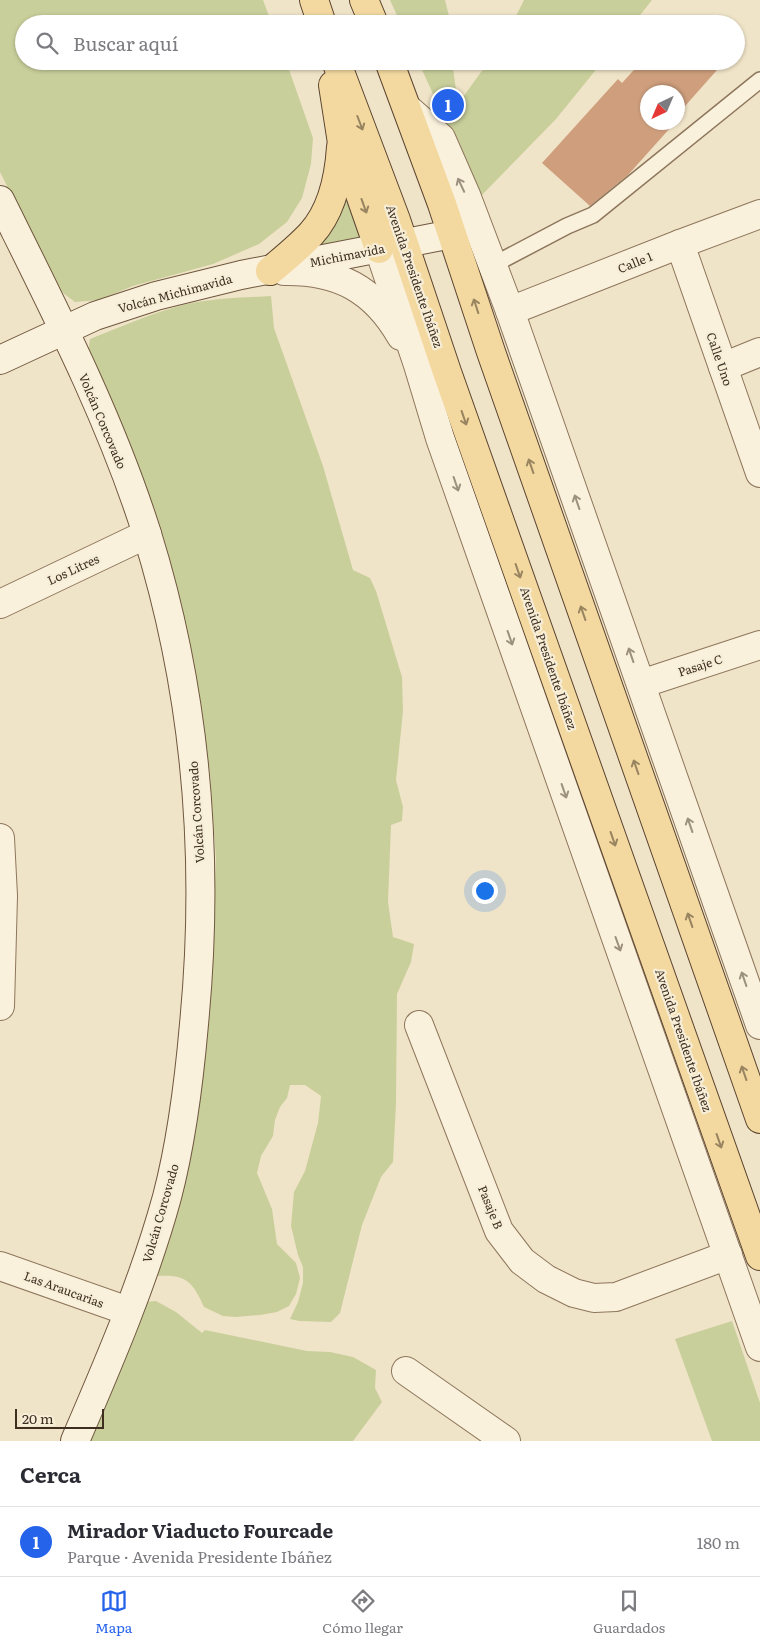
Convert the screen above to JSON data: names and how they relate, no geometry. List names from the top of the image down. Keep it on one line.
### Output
{"streets":{"main road":["Avenida Presidente Ibáñez"],"street":["Michimavida","Calle 1","Volcán Michimavida","Calle Uno","Volcán Corcovado","Los Litres","Pasaje C","Pasaje B","Las Araucarias"]},"crossings":[["Michimavida","Avenida Presidente Ibáñez"],["Michimavida","Volcán Michimavida"],["Calle 1","Calle Uno"],["Avenida Presidente Ibáñez","Volcán Michimavida"],["Avenida Presidente Ibáñez","Pasaje B"],["Volcán Michimavida","Volcán Corcovado"],["Volcán Corcovado","Los Litres"],["Volcán Corcovado","Las Araucarias"]],"scale_bar":"20 m","north":"bottom left","page":{"search":"Buscar aquí","pins":"1","scale":"20 m","heading":"Cerca","list":[{"mark":"1","name":"Mirador Viaducto Fourcade","note":"Parque · Avenida Presidente Ibáñez","value":"180 m"}],"nav":["Mapa","Cómo llegar","Guardados"]}}
